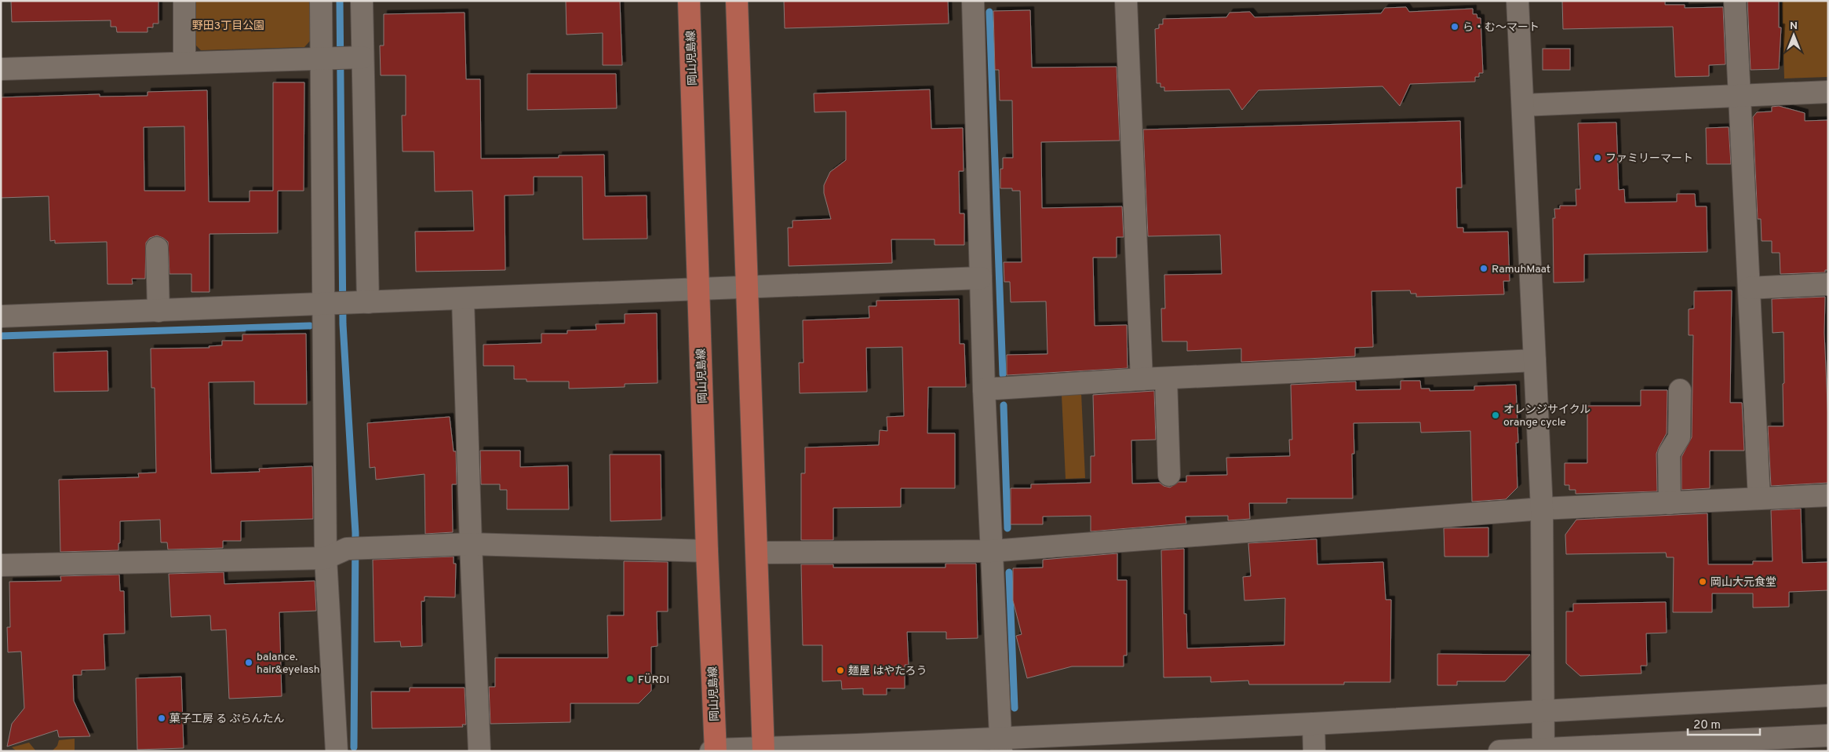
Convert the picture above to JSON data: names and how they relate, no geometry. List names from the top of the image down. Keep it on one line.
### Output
{"streets":{"main road":["岡山児島線"]},"parks":["野田3丁目公園"],"places":["ら・む～マート","ファミリーマート","RamuhMaat","オレンジサイクル orange cycle","岡山大元食堂","balance. hair&eyelash","麺屋 はやたろう","FÜRDI","菓子工房 る ぷらんたん"],"scale_bar":"20 m","north":"top"}
